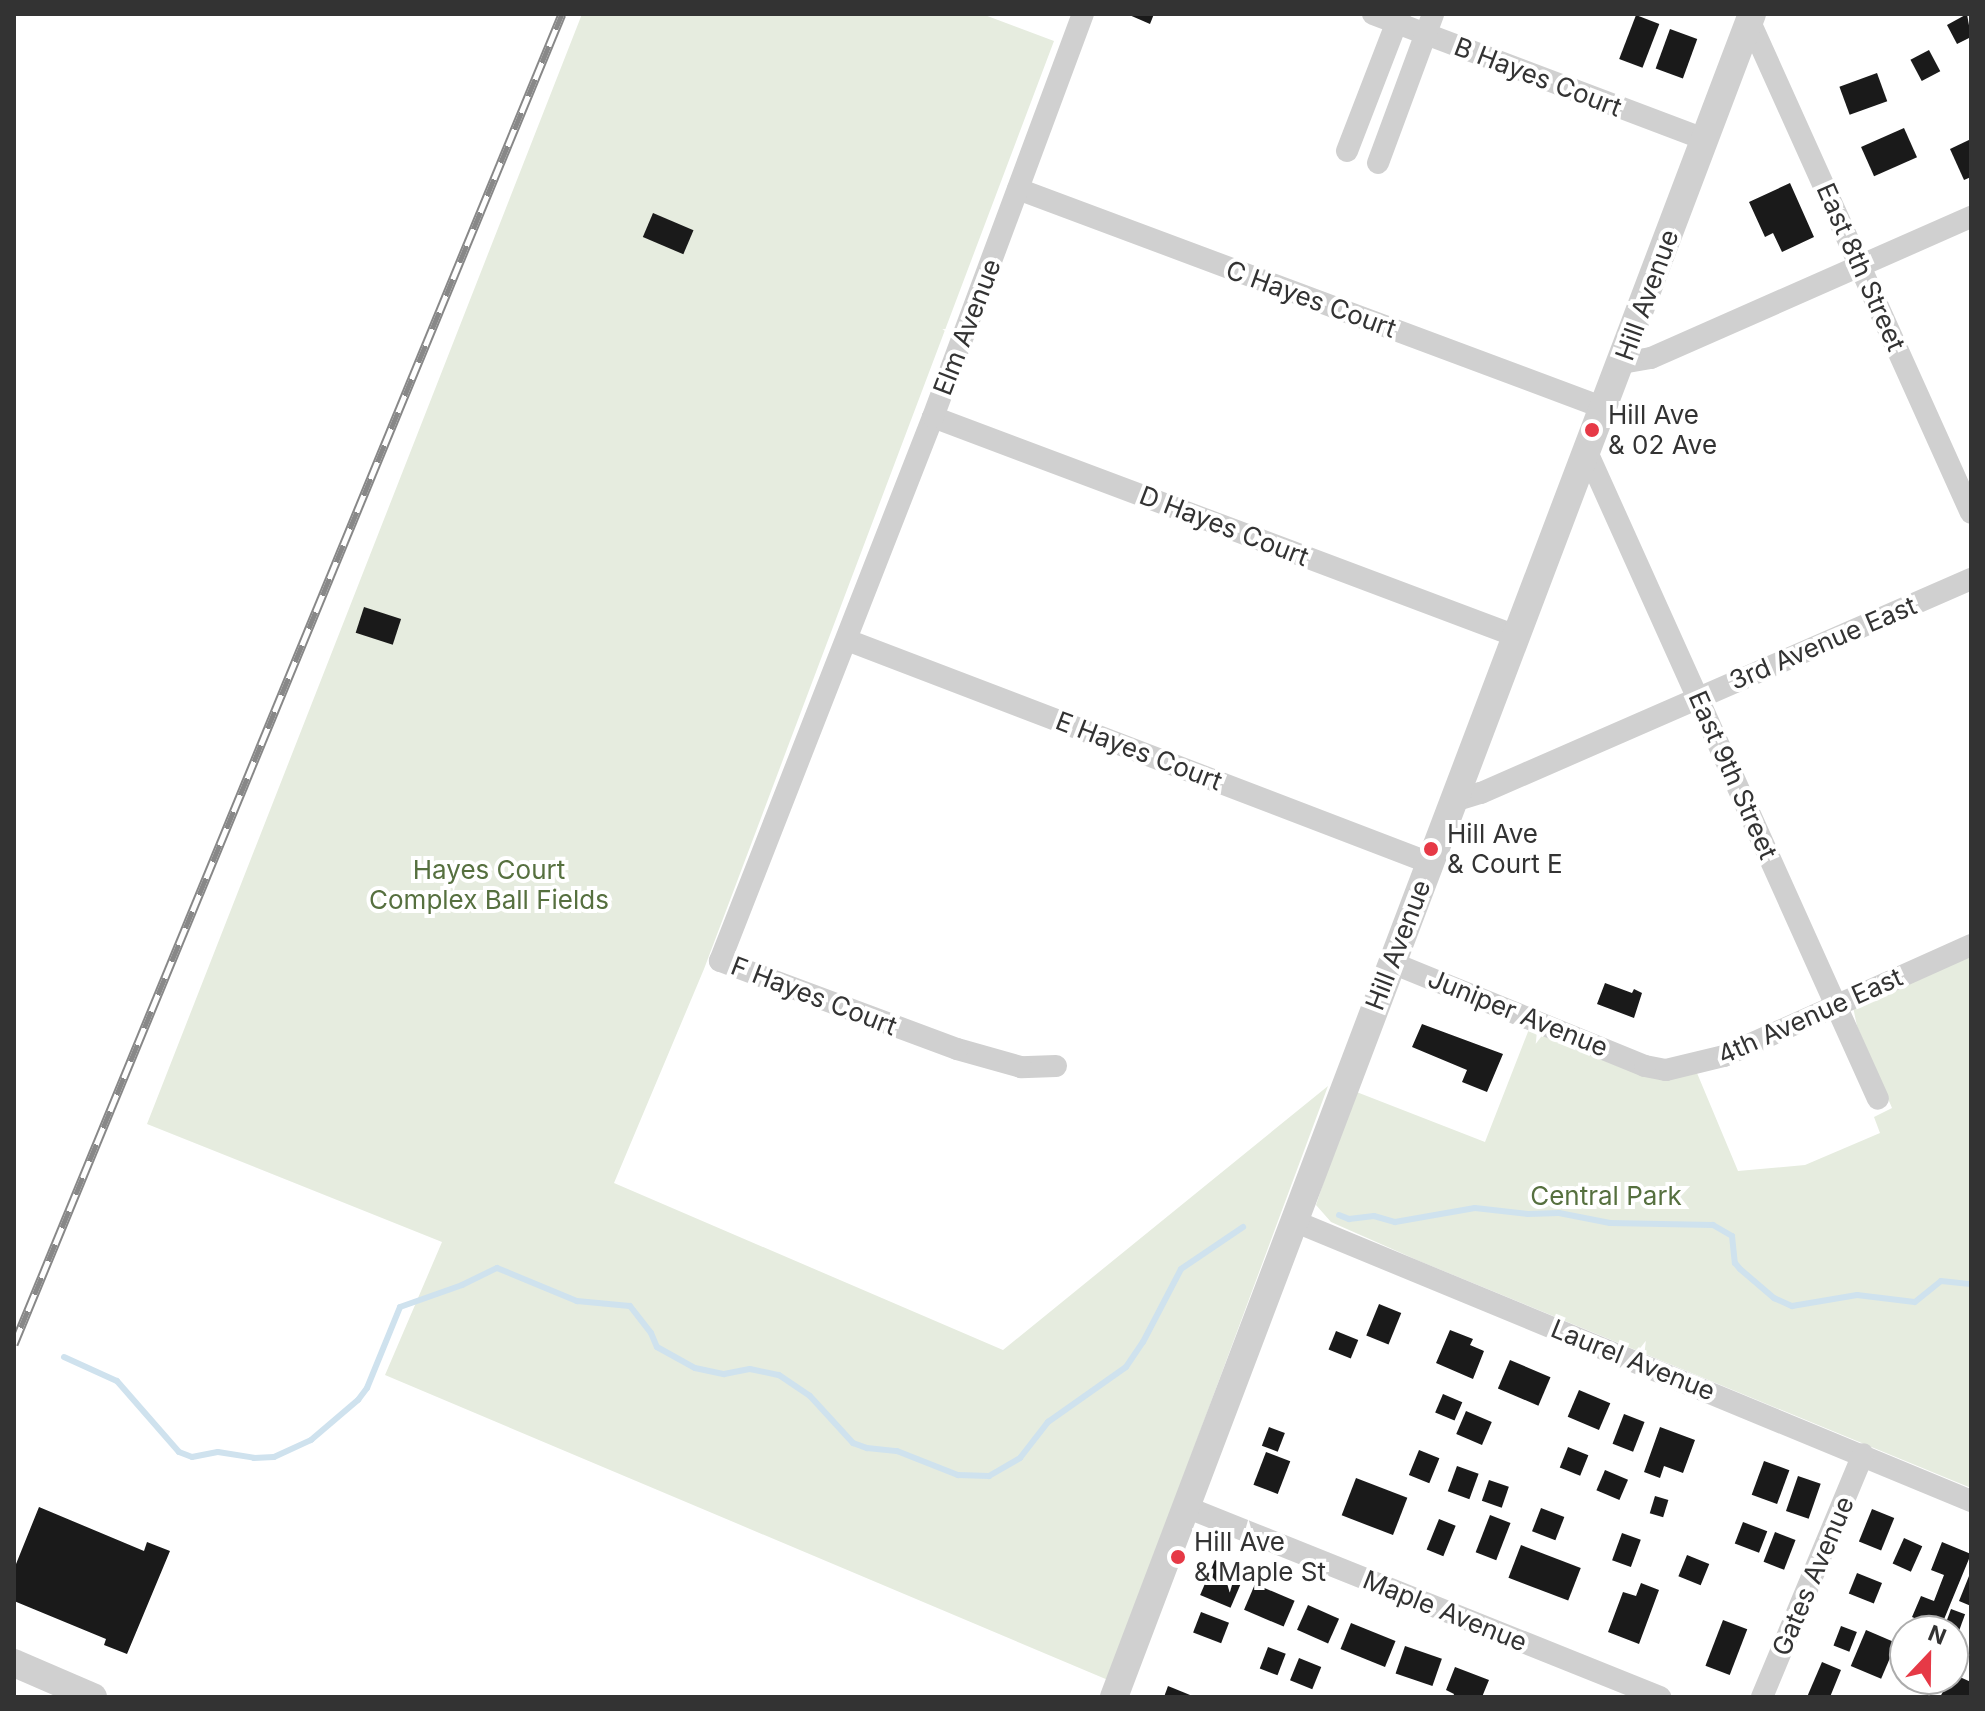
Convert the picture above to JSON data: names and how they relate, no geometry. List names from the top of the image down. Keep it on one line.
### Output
{"streets":{"street":["B Hayes Court","East 8th Street","Hill Avenue","C Hayes Court","Elm Avenue","D Hayes Court","3rd Avenue East","E Hayes Court","East 9th Street","F Hayes Court","Juniper Avenue","4th Avenue East","Laurel Avenue","Gates Avenue","Maple Avenue"]},"crossings":[["B Hayes Court","Hill Avenue"],["East 8th Street","Hill Avenue"],["Hill Avenue","C Hayes Court"],["Hill Avenue","D Hayes Court"],["Hill Avenue","3rd Avenue East"],["Hill Avenue","E Hayes Court"],["Hill Avenue","East 9th Street"],["Hill Avenue","Juniper Avenue"],["Hill Avenue","Laurel Avenue"],["Hill Avenue","Maple Avenue"],["C Hayes Court","Elm Avenue"],["Elm Avenue","D Hayes Court"],["Elm Avenue","E Hayes Court"],["Elm Avenue","F Hayes Court"],["3rd Avenue East","East 9th Street"],["E Hayes Court","F Hayes Court"],["East 9th Street","4th Avenue East"],["Juniper Avenue","4th Avenue East"],["Laurel Avenue","Gates Avenue"]],"parks":["Hayes Court Complex Ball Fields","Central Park"],"places":["Hill Ave & 02 Ave","Hill Ave & Court E","Hill Ave & Maple St"],"north":"top"}
